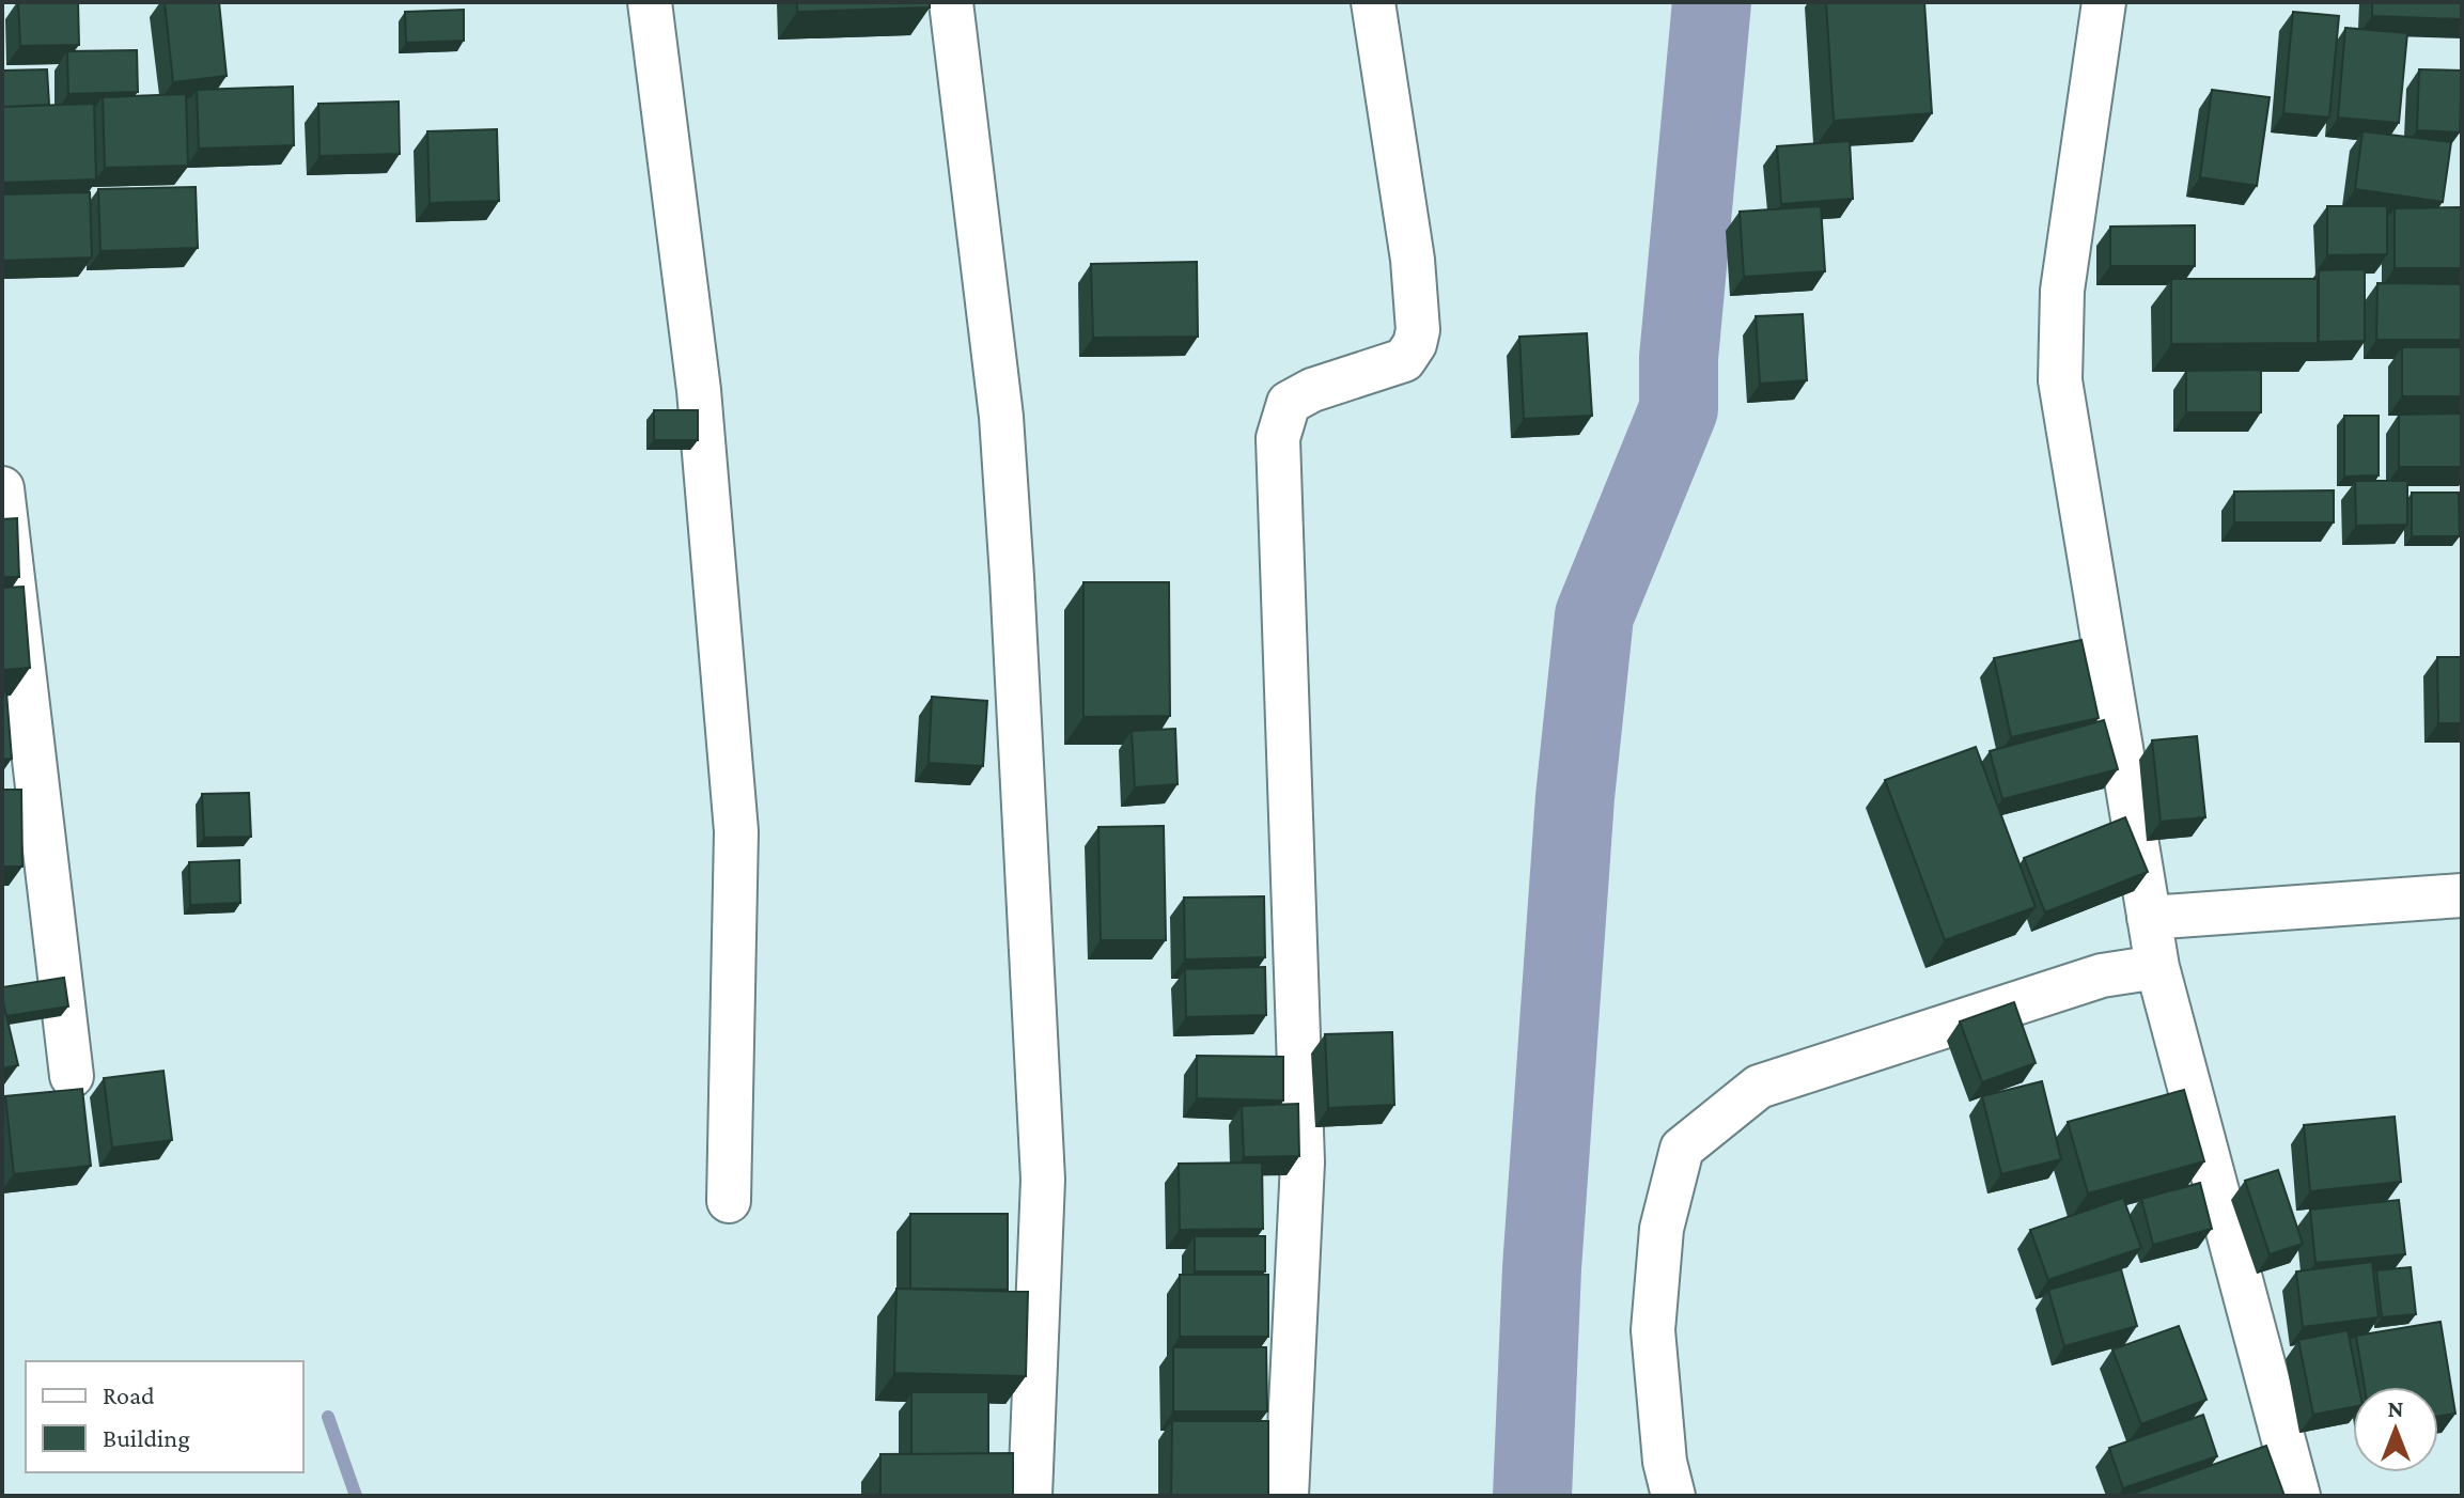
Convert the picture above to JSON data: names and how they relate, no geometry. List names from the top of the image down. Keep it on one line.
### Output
{"legend":["Road","Building"],"north":"top"}
